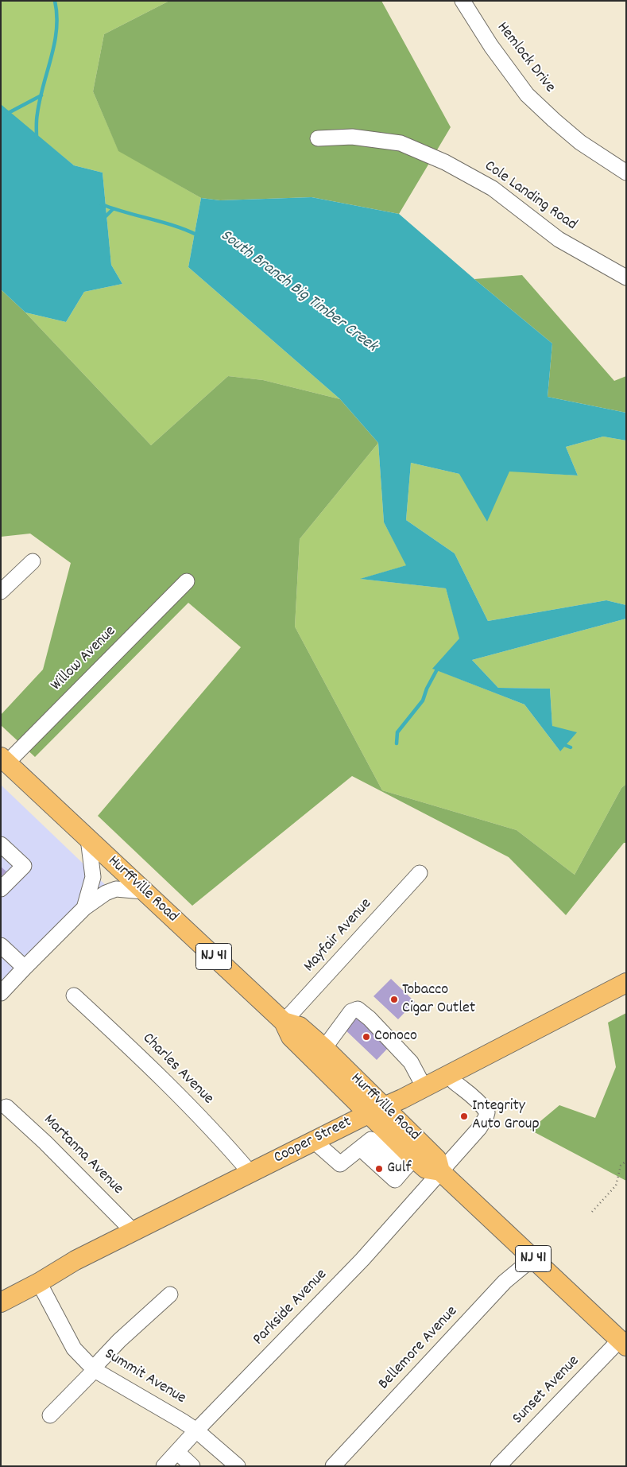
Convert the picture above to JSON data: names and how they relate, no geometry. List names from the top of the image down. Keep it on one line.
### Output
{"streets":{"main road":["Hurffville Road","NJ 41","Cooper Street"],"street":["Hemlock Drive","Cole Landing Road","Willow Avenue","Mayfair Avenue","Charles Avenue","Martanna Avenue","Parkside Avenue","Bellemore Avenue","Summit Avenue","Sunset Avenue"]},"crossings":[["Willow Avenue","Hurffville Road"],["Hurffville Road","Mayfair Avenue"],["Hurffville Road","Cooper Street"],["Hurffville Road","Parkside Avenue"],["Hurffville Road","Bellemore Avenue"],["Hurffville Road","Sunset Avenue"],["Charles Avenue","Cooper Street"],["Cooper Street","Martanna Avenue"],["Cooper Street","Parkside Avenue"],["Cooper Street","Summit Avenue"],["Parkside Avenue","Summit Avenue"]],"water":["South Branch Big Timber Creek"],"places":["Tobacco Cigar Outlet","Conoco","Integrity Auto Group","Gulf"]}
